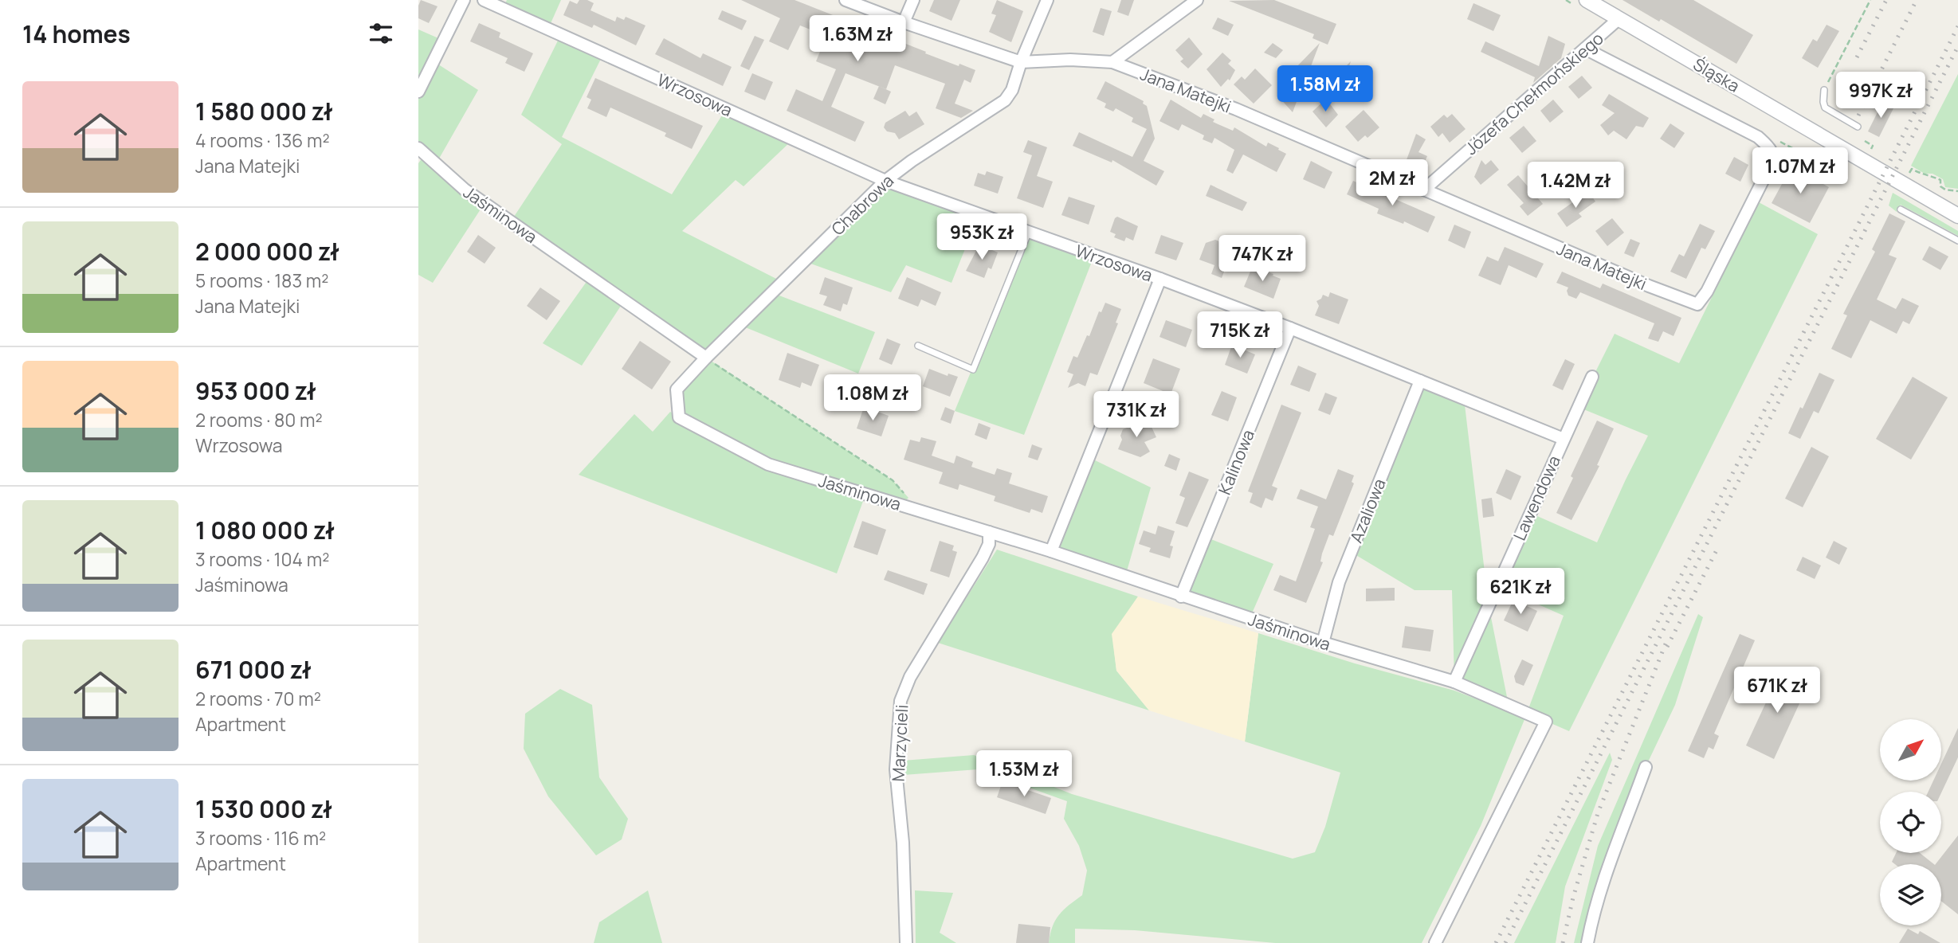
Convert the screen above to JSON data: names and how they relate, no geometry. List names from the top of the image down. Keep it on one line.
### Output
{"streets":{"street":["Śląska","Jana Matejki","Józefa Chełmońskiego","Wrzosowa","Chabrowa","Jaśminowa","Kalinowa","Lawendowa","Azaliowa","Marzycieli"]},"crossings":[["Śląska","Józefa Chełmońskiego"],["Jana Matejki","Józefa Chełmońskiego"],["Jana Matejki","Chabrowa"],["Wrzosowa","Chabrowa"],["Wrzosowa","Kalinowa"],["Wrzosowa","Lawendowa"],["Wrzosowa","Azaliowa"],["Chabrowa","Jaśminowa"],["Jaśminowa","Kalinowa"],["Jaśminowa","Lawendowa"],["Jaśminowa","Azaliowa"],["Jaśminowa","Marzycieli"]],"north":"top right","page":{"heading":"14 homes","price":["1.63M zł","1.58M zł","997K zł","1.07M zł","2M zł","1.42M zł","953K zł","747K zł","715K zł","1.08M zł","731K zł","621K zł","671K zł","1.53M zł"],"list":[{"name":"1 580 000 zł","note":"4 rooms · 136 m² · Jana Matejki"},{"name":"2 000 000 zł","note":"5 rooms · 183 m² · Jana Matejki"},{"name":"953 000 zł","note":"2 rooms · 80 m² · Wrzosowa"},{"name":"1 080 000 zł","note":"3 rooms · 104 m² · Jaśminowa"},{"name":"671 000 zł","note":"2 rooms · 70 m² · Apartment"},{"name":"1 530 000 zł","note":"3 rooms · 116 m² · Apartment"}]}}
